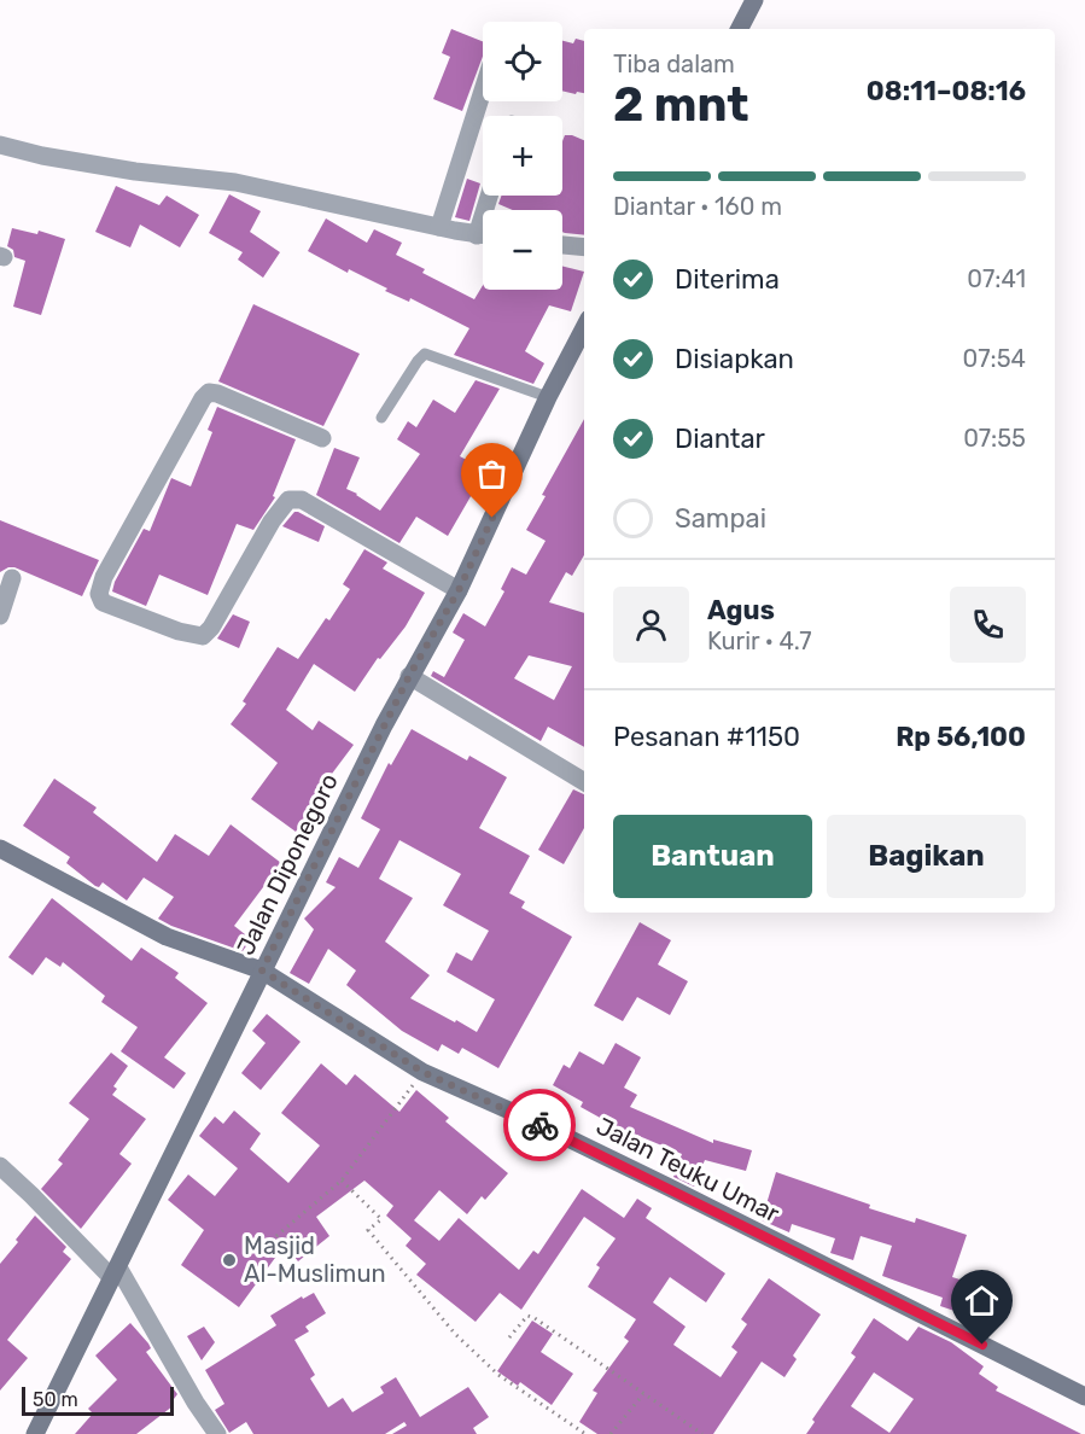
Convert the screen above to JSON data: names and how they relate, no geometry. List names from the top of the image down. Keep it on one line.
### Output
{"streets":{"street":["Jalan Diponegoro","Jalan Teuku Umar"]},"crossings":[["Jalan Diponegoro","Jalan Teuku Umar"]],"places":["Masjid Al-Muslimun"],"scale_bar":"50 m","page":{"map_buttons":["+","−"],"heading":["2 mnt","Tiba dalam","08:11–08:16"],"panel":["Agus","Kurir · 4.7","Pesanan #1150","Rp 56,100"],"bar":"Diantar · 160 m","list":[["Diterima","07:41"],["Disiapkan","07:54"],["Diantar","07:55"],"Sampai"],"buttons":["Bantuan","Bagikan"],"scale":"50 m"}}
